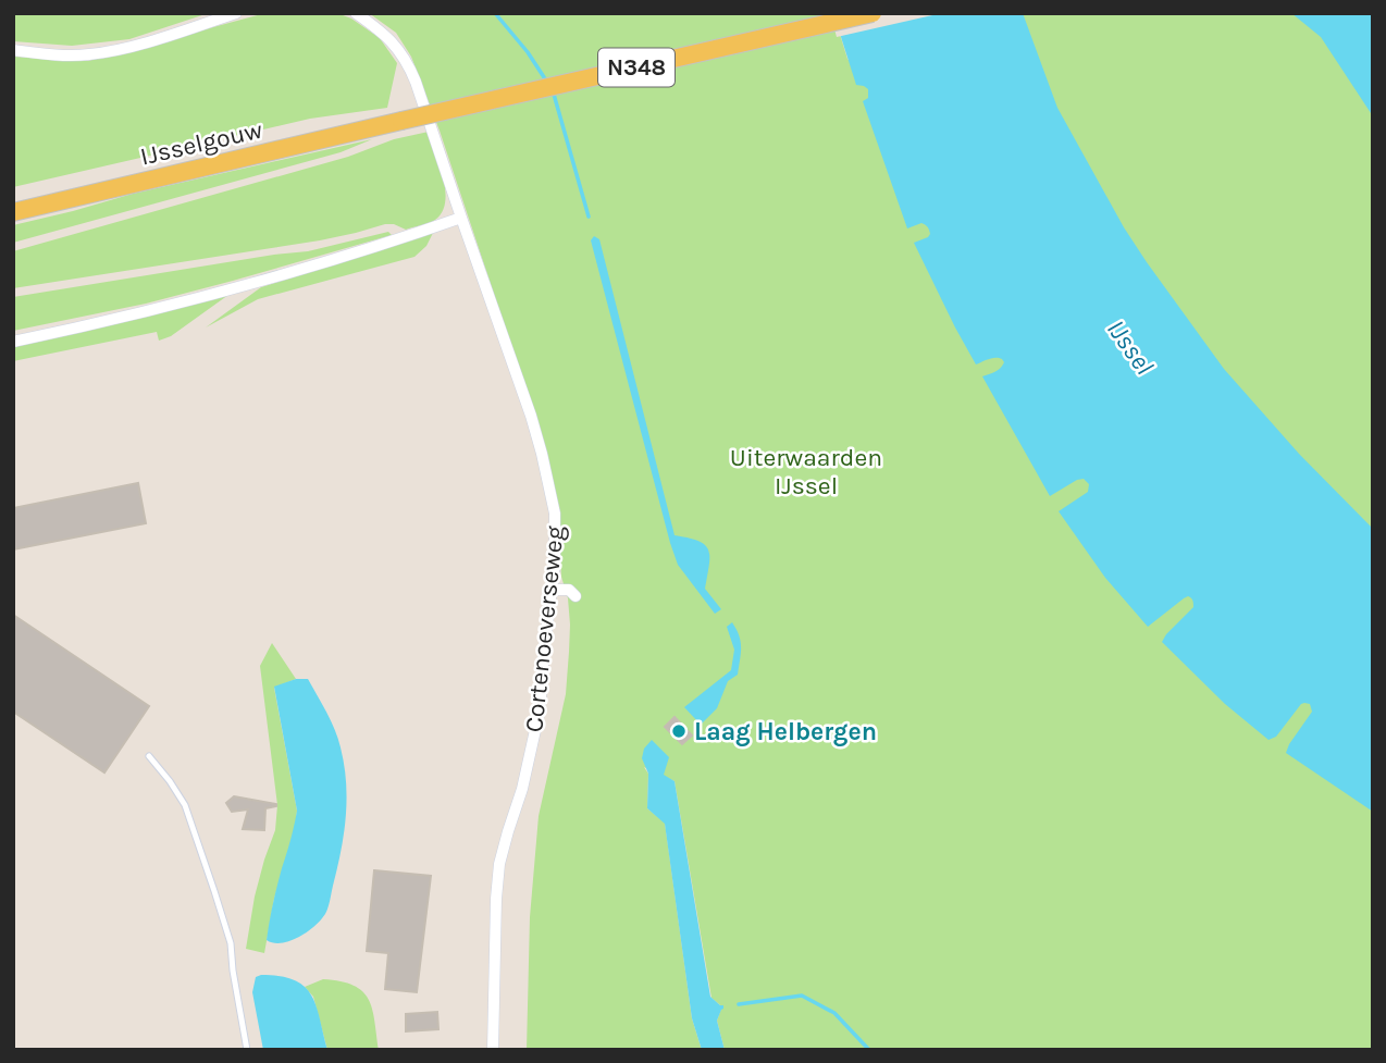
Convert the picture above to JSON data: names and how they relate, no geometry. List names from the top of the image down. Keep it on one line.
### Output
{"streets":{"main road":["N348","IJsselgouw"],"street":["Cortenoeverseweg"]},"water":["IJssel"],"parks":["Uiterwaarden IJssel"],"places":["Laag Helbergen"]}
